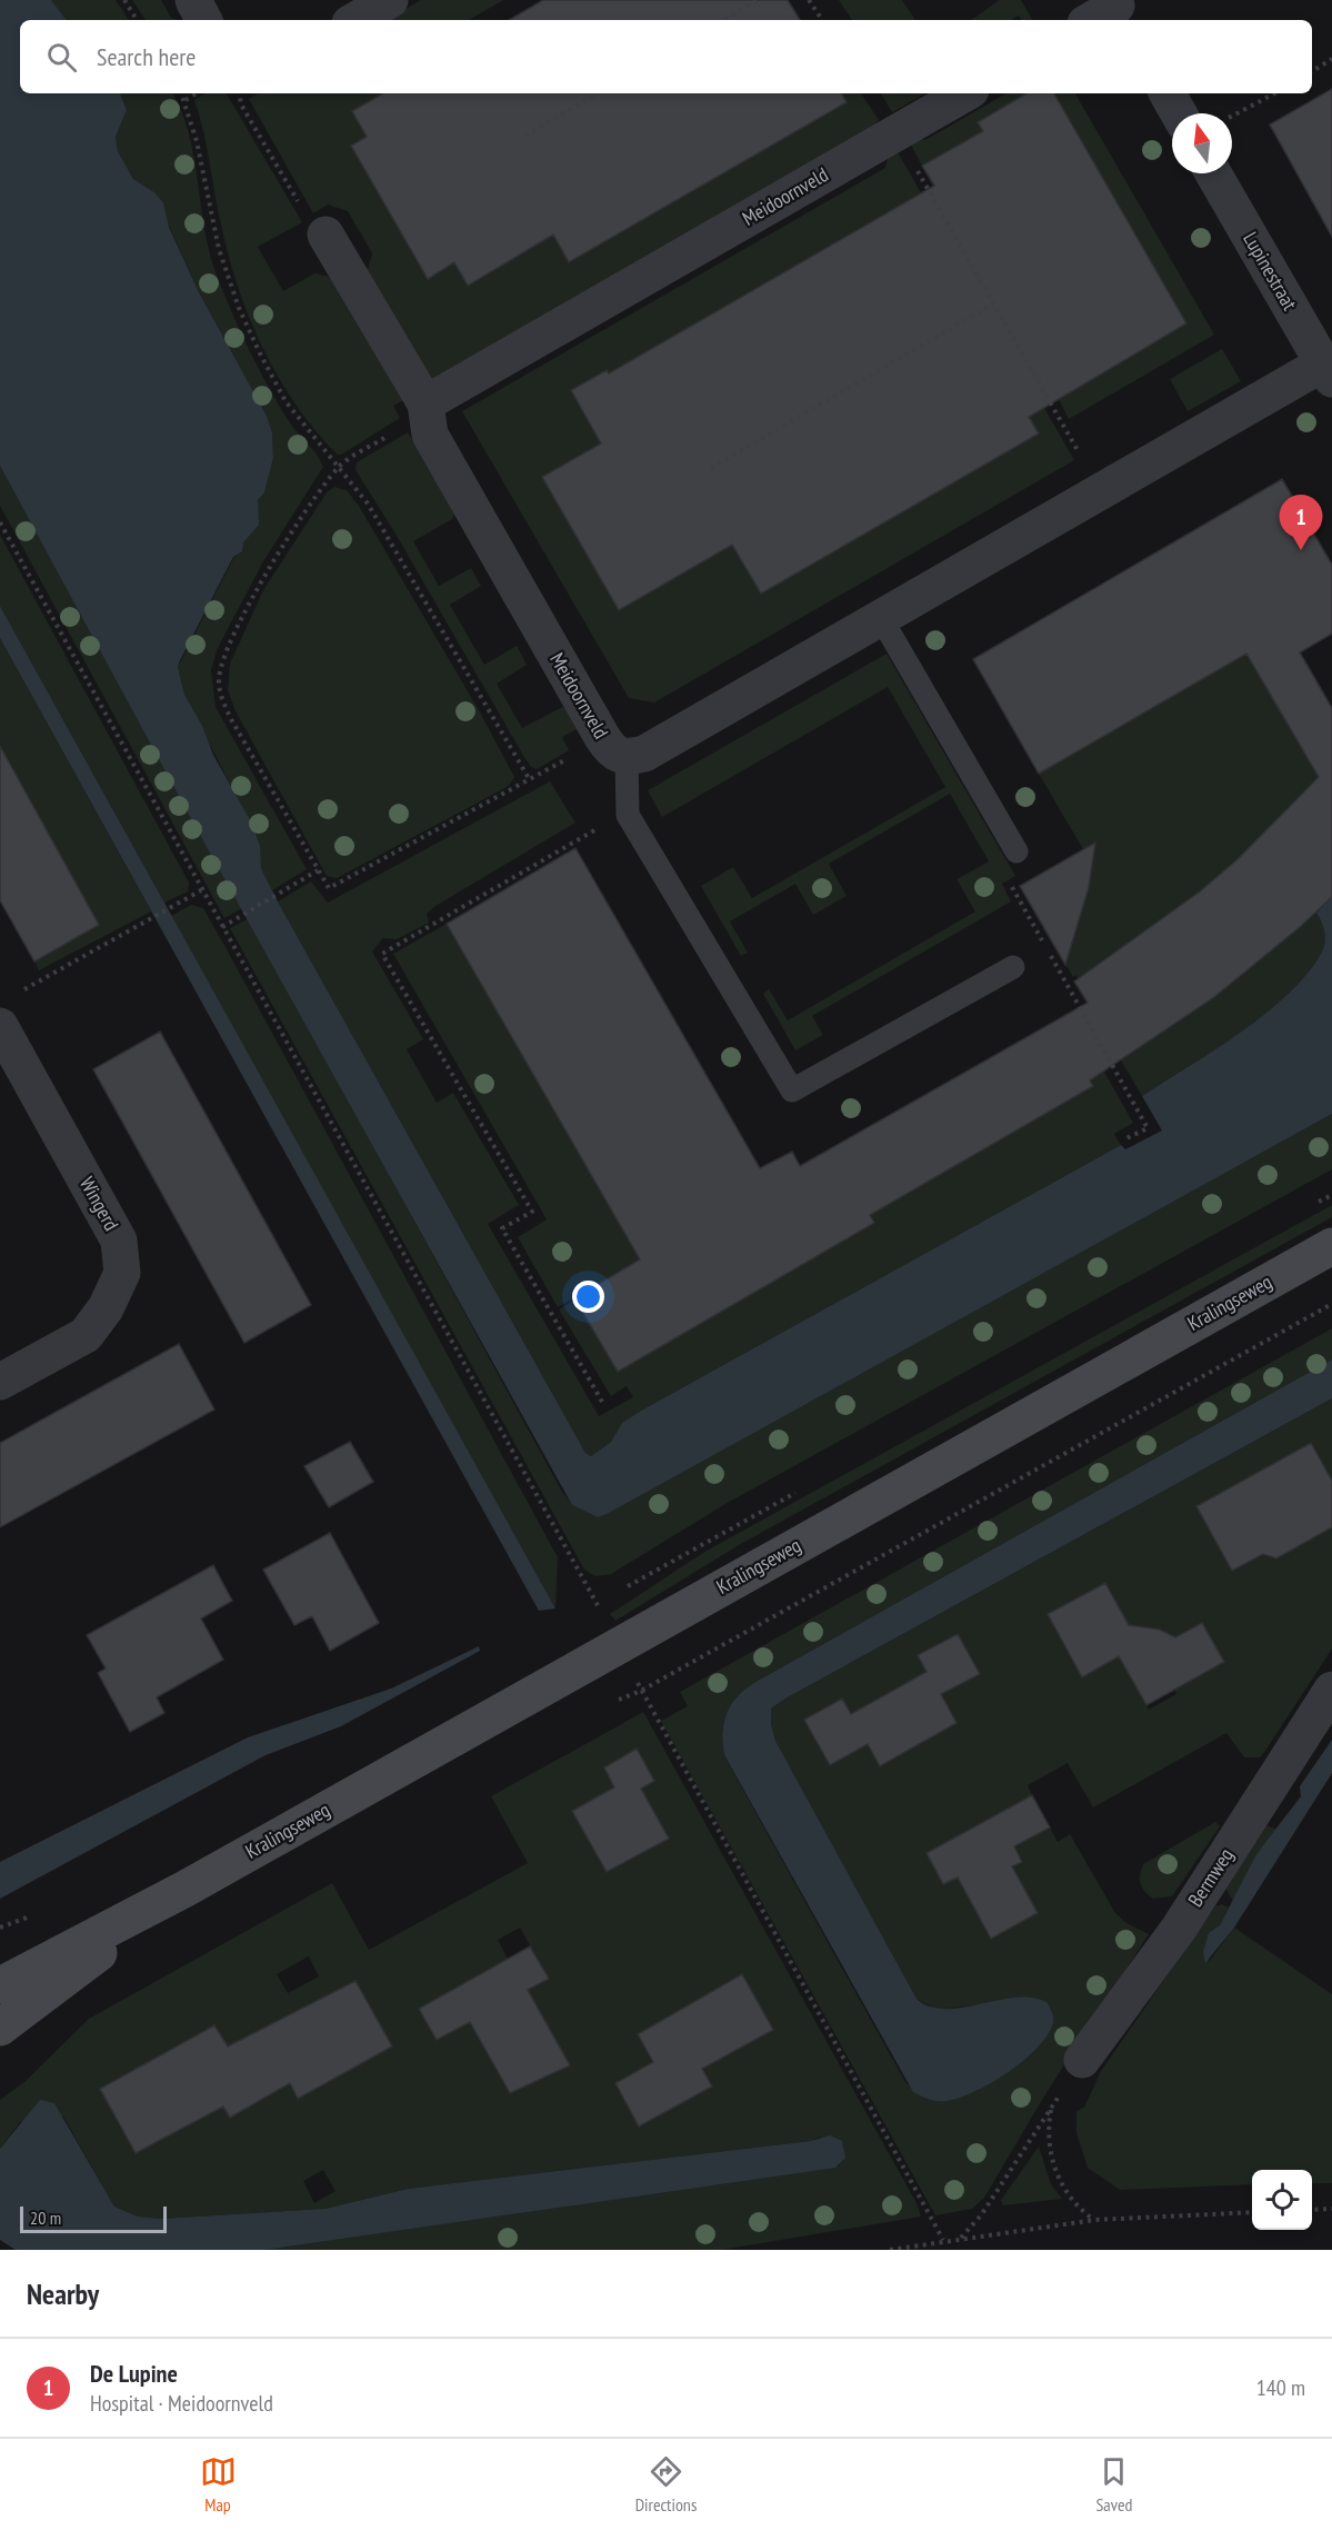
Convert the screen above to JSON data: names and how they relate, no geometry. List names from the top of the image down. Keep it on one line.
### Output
{"streets":{"street":["Meidoornveld","Lupinestraat","Wingerd","Kralingseweg","Bermweg"]},"scale_bar":"20 m","north":"top","page":{"search":"Search here","pins":"1","scale":"20 m","heading":"Nearby","list":[{"mark":"1","name":"De Lupine","note":"Hospital · Meidoornveld","value":"140 m"}],"nav":["Map","Directions","Saved"]}}
